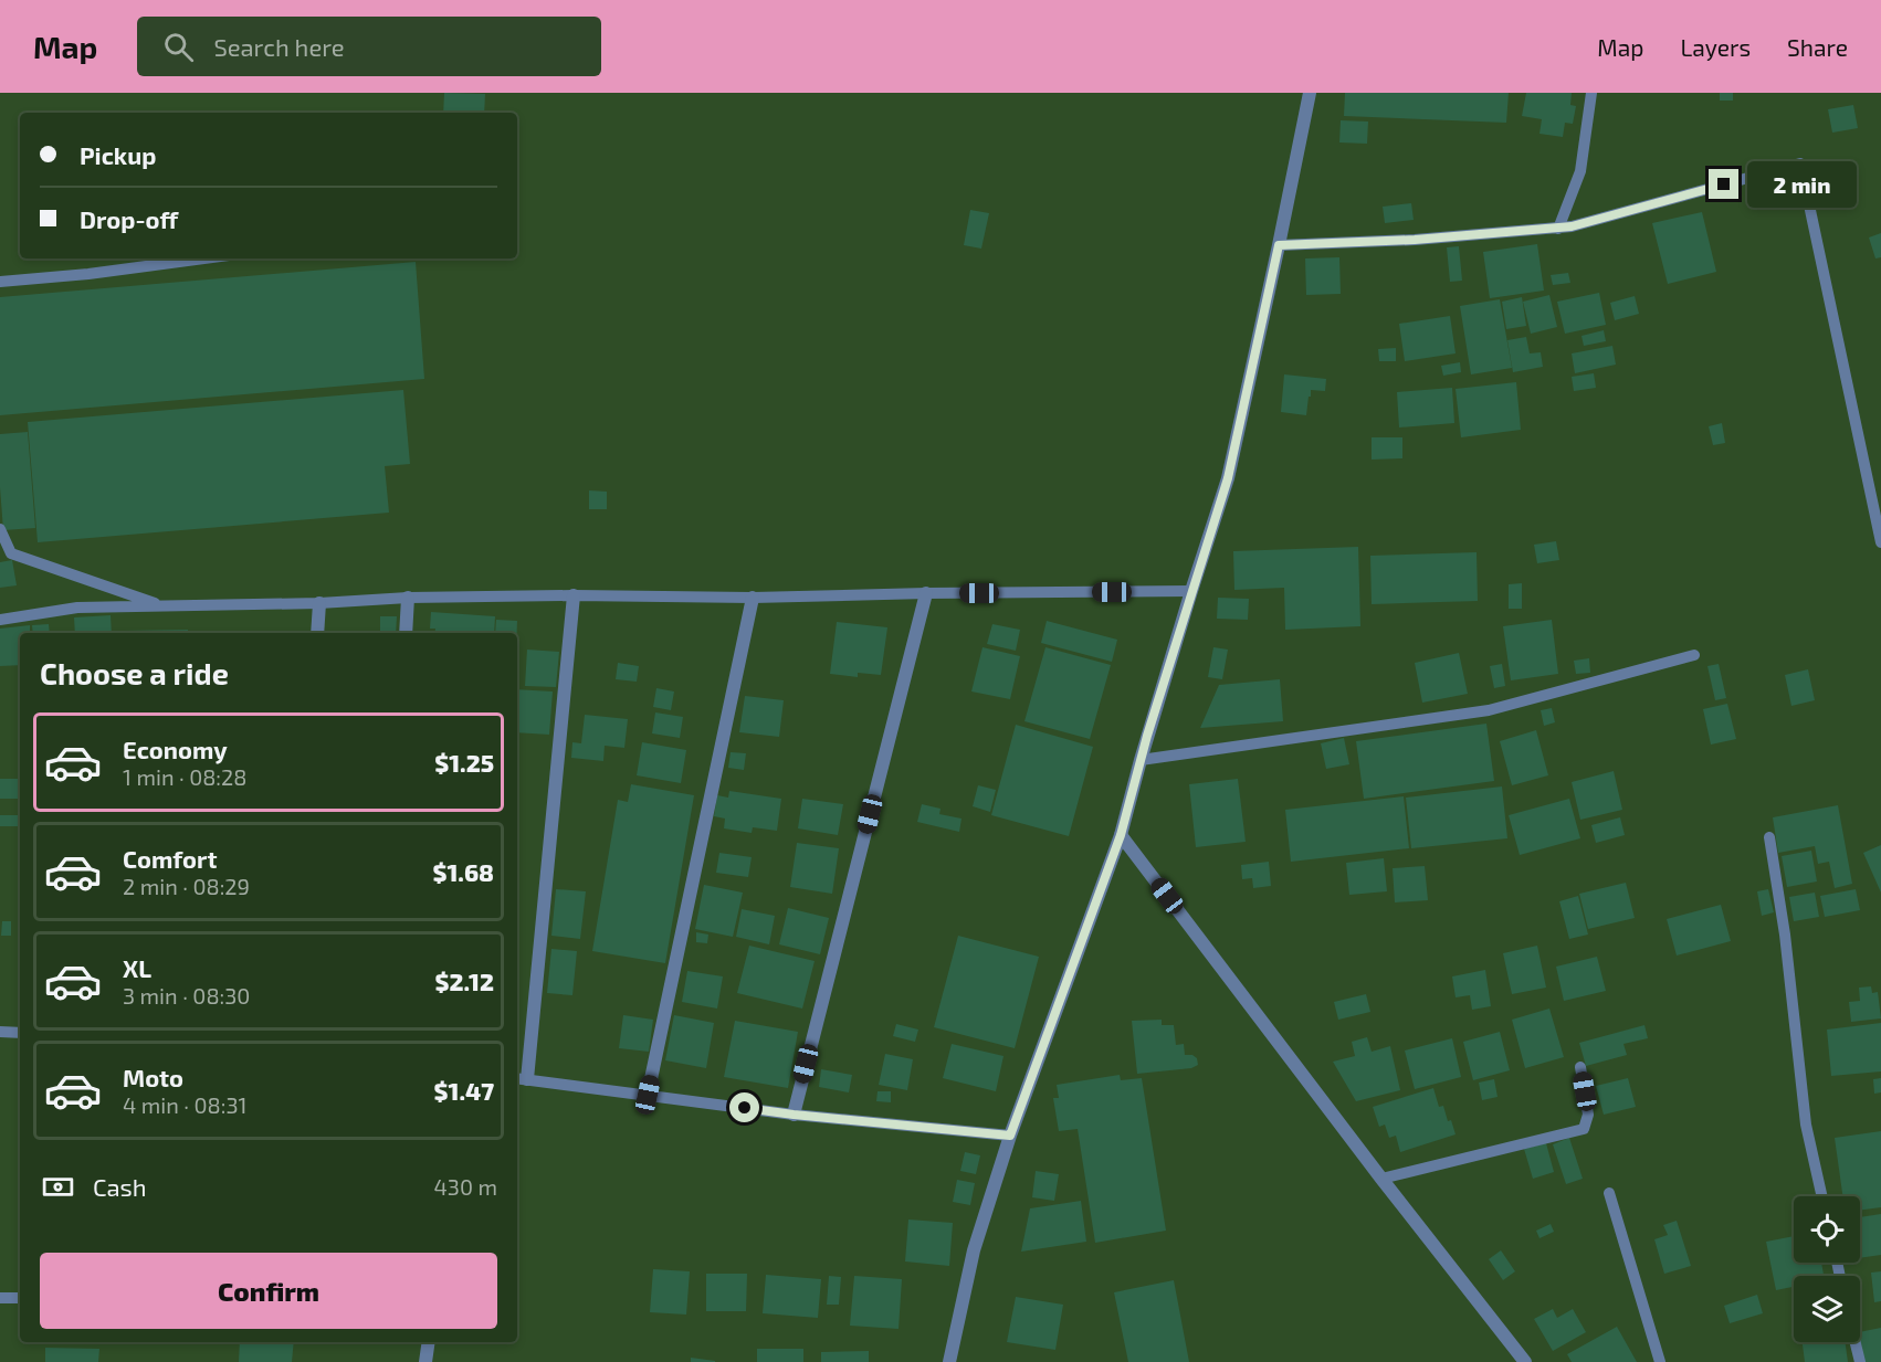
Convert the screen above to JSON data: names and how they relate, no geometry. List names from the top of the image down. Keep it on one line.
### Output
{"page":{"header":"Map","search":"Search here","nav":["Map","Layers","Share"],"banner":["Pickup","Drop-off"],"bubble":"2 min","heading":"Choose a ride","list":[{"name":"Economy","note":"1 min · 08:28","value":"$1.25"},{"name":"Comfort","note":"2 min · 08:29","value":"$1.68"},{"name":"XL","note":"3 min · 08:30","value":"$2.12"},{"name":"Moto","note":"4 min · 08:31","value":"$1.47"}],"pay":["Cash","430 m"],"buttons":"Confirm"}}
